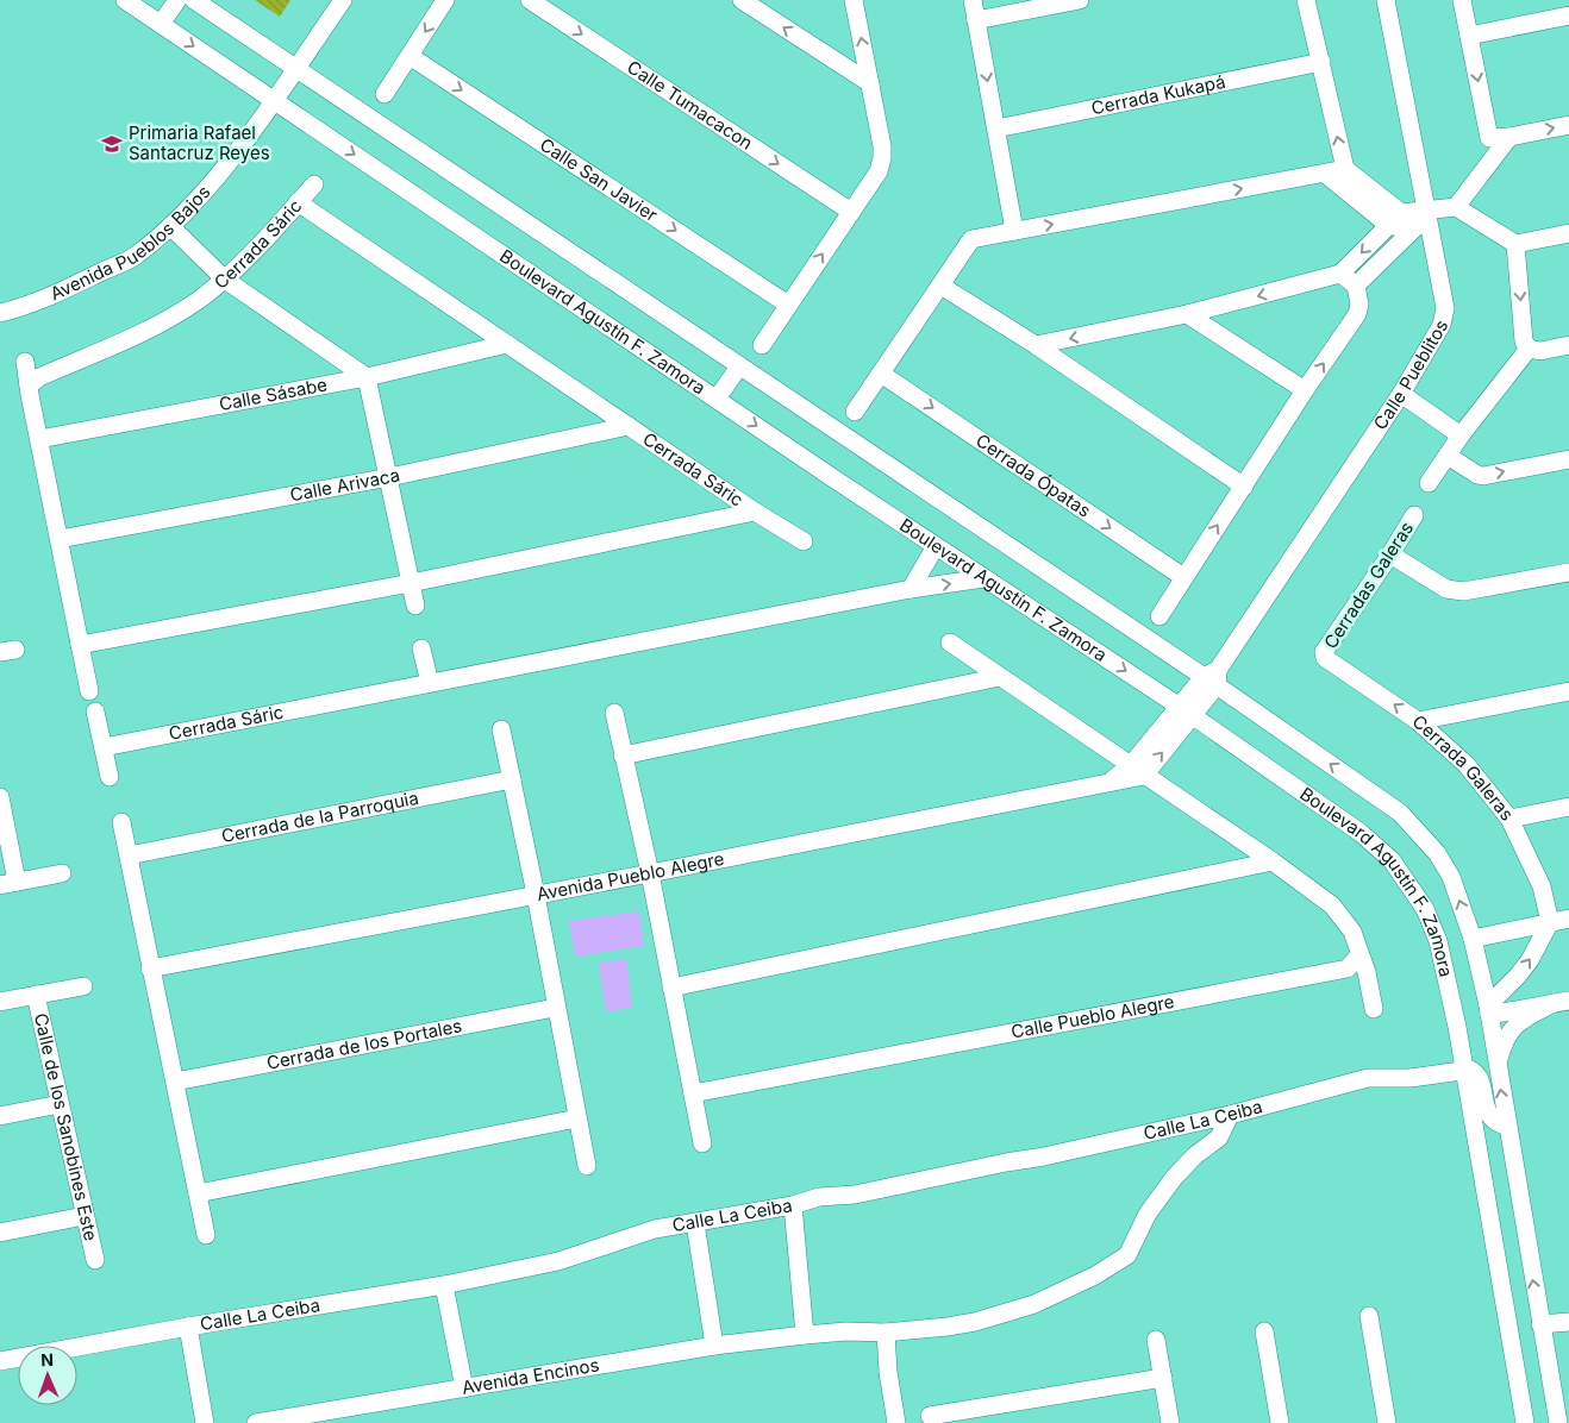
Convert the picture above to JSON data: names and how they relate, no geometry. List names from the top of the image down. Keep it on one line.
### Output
{"streets":{"street":["Cerrada Kukapá","Calle Tumacacon","Calle San Javier","Avenida Pueblos Bajos","Cerrada Sáric","Boulevard Agustín F. Zamora","Calle Pueblitos","Calle Sásabe","Cerrada Ópatas","Calle Arivaca","Cerradas Galeras","Cerrada Galeras","Cerrada de la Parroquia","Avenida Pueblo Alegre","Calle Pueblo Alegre","Cerrada de los Portales","Calle La Ceiba","Calle de los Sanobines Este","Avenida Encinos"]},"crossings":[["Avenida Pueblos Bajos","Boulevard Agustín F. Zamora"],["Cerrada Sáric","Boulevard Agustín F. Zamora"],["Cerrada Sáric","Calle Sásabe"],["Cerrada Sáric","Calle Arivaca"],["Boulevard Agustín F. Zamora","Calle Pueblitos"],["Boulevard Agustín F. Zamora","Avenida Pueblo Alegre"],["Boulevard Agustín F. Zamora","Calle La Ceiba"],["Calle Pueblitos","Avenida Pueblo Alegre"],["Cerradas Galeras","Cerrada Galeras"],["Calle La Ceiba","Avenida Encinos"]],"one_way":["Calle San Javier"],"places":{"school or university":["Primaria Rafael Santacruz Reyes"]},"north":"top"}
